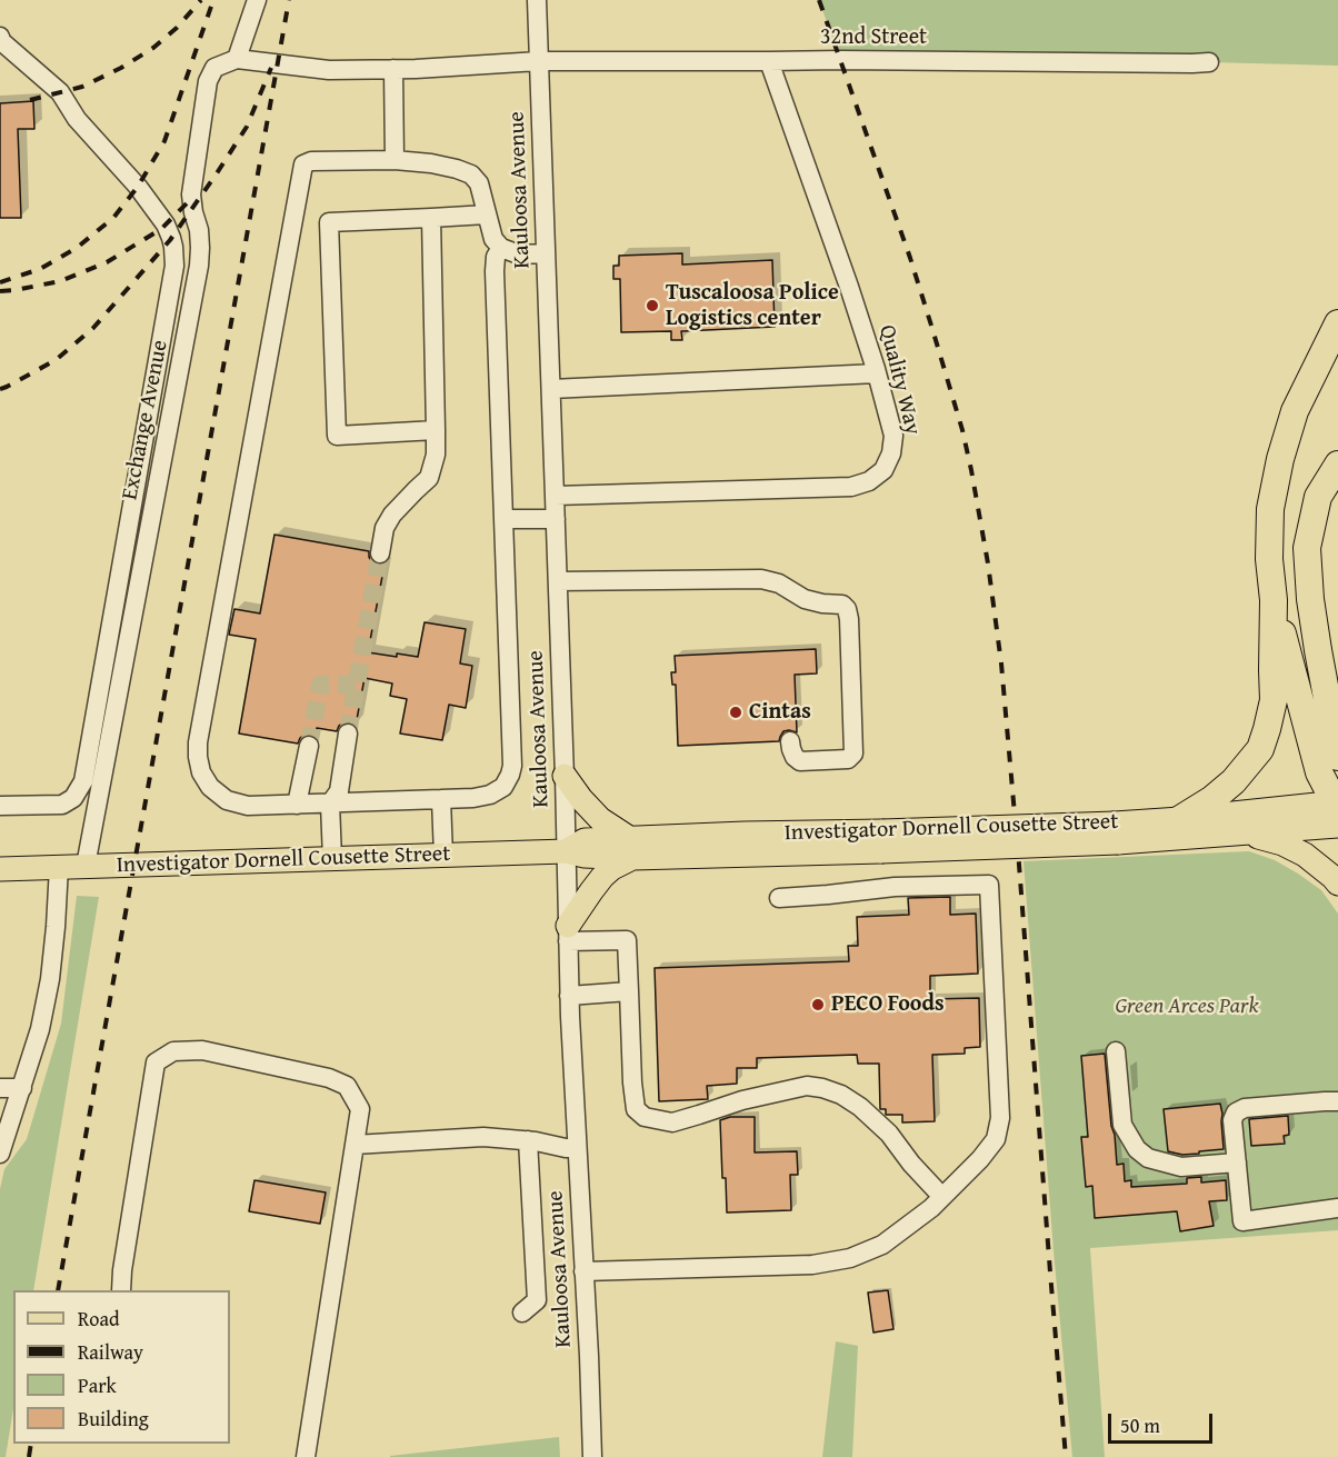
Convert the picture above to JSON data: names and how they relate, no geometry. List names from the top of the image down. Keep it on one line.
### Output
{"streets":{"main road":["Investigator Dornell Cousette Street"],"street":["32nd Street","Kauloosa Avenue","Quality Way","Exchange Avenue"]},"crossings":[["32nd Street","Kauloosa Avenue"],["32nd Street","Quality Way"],["32nd Street","Exchange Avenue"],["Kauloosa Avenue","Quality Way"],["Kauloosa Avenue","Investigator Dornell Cousette Street"],["Exchange Avenue","Investigator Dornell Cousette Street"]],"parks":["Green Arces Park"],"places":["Tuscaloosa Police Logistics center","Cintas","PECO Foods"],"legend":["Road","Railway","Park","Building"],"scale_bar":"50 m"}
